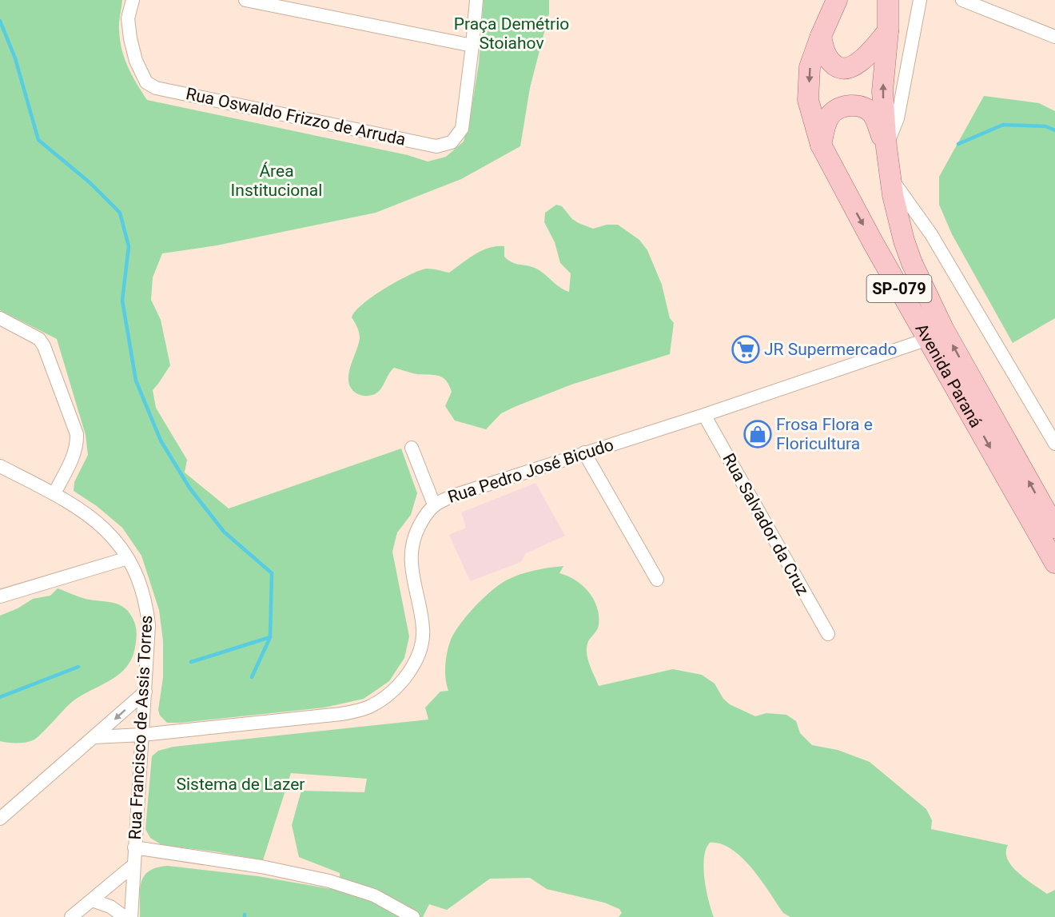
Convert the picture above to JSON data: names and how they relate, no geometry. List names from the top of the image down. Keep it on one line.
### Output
{"streets":{"main road":["SP-079","Avenida Paraná"],"street":["Rua Oswaldo Frizzo de Arruda","Rua Pedro José Bicudo","Rua Salvador da Cruz","Rua Francisco de Assis Torres"]},"crossings":[["SP-079","Avenida Paraná"],["Avenida Paraná","Rua Pedro José Bicudo"],["Rua Pedro José Bicudo","Rua Salvador da Cruz"],["Rua Pedro José Bicudo","Rua Francisco de Assis Torres"]],"parks":["Praça Demétrio Stoiahov","Área Institucional","Sistema de Lazer"],"places":{"supermarket":["JR Supermercado"],"shop":["Frosa Flora e Floricultura"]}}
